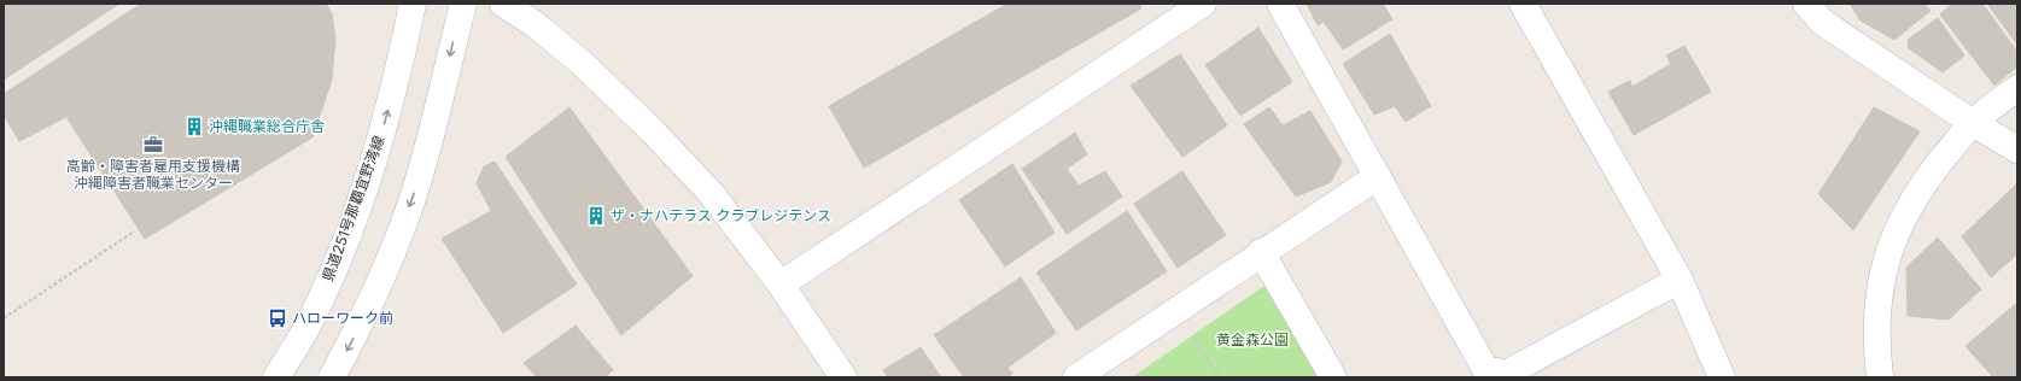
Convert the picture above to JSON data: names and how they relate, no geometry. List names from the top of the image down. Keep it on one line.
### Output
{"streets":{"street":["県道251号那覇宜野湾線"]},"parks":["黄金森公園"],"places":{"building":["沖縄職業総合庁舎","ザ・ナハテラス クラブレジテンス"],"office":["高齢・障害者雇用支援機構 沖縄障害者職業センター"],"bus stop":["ハローワーク前"]}}
